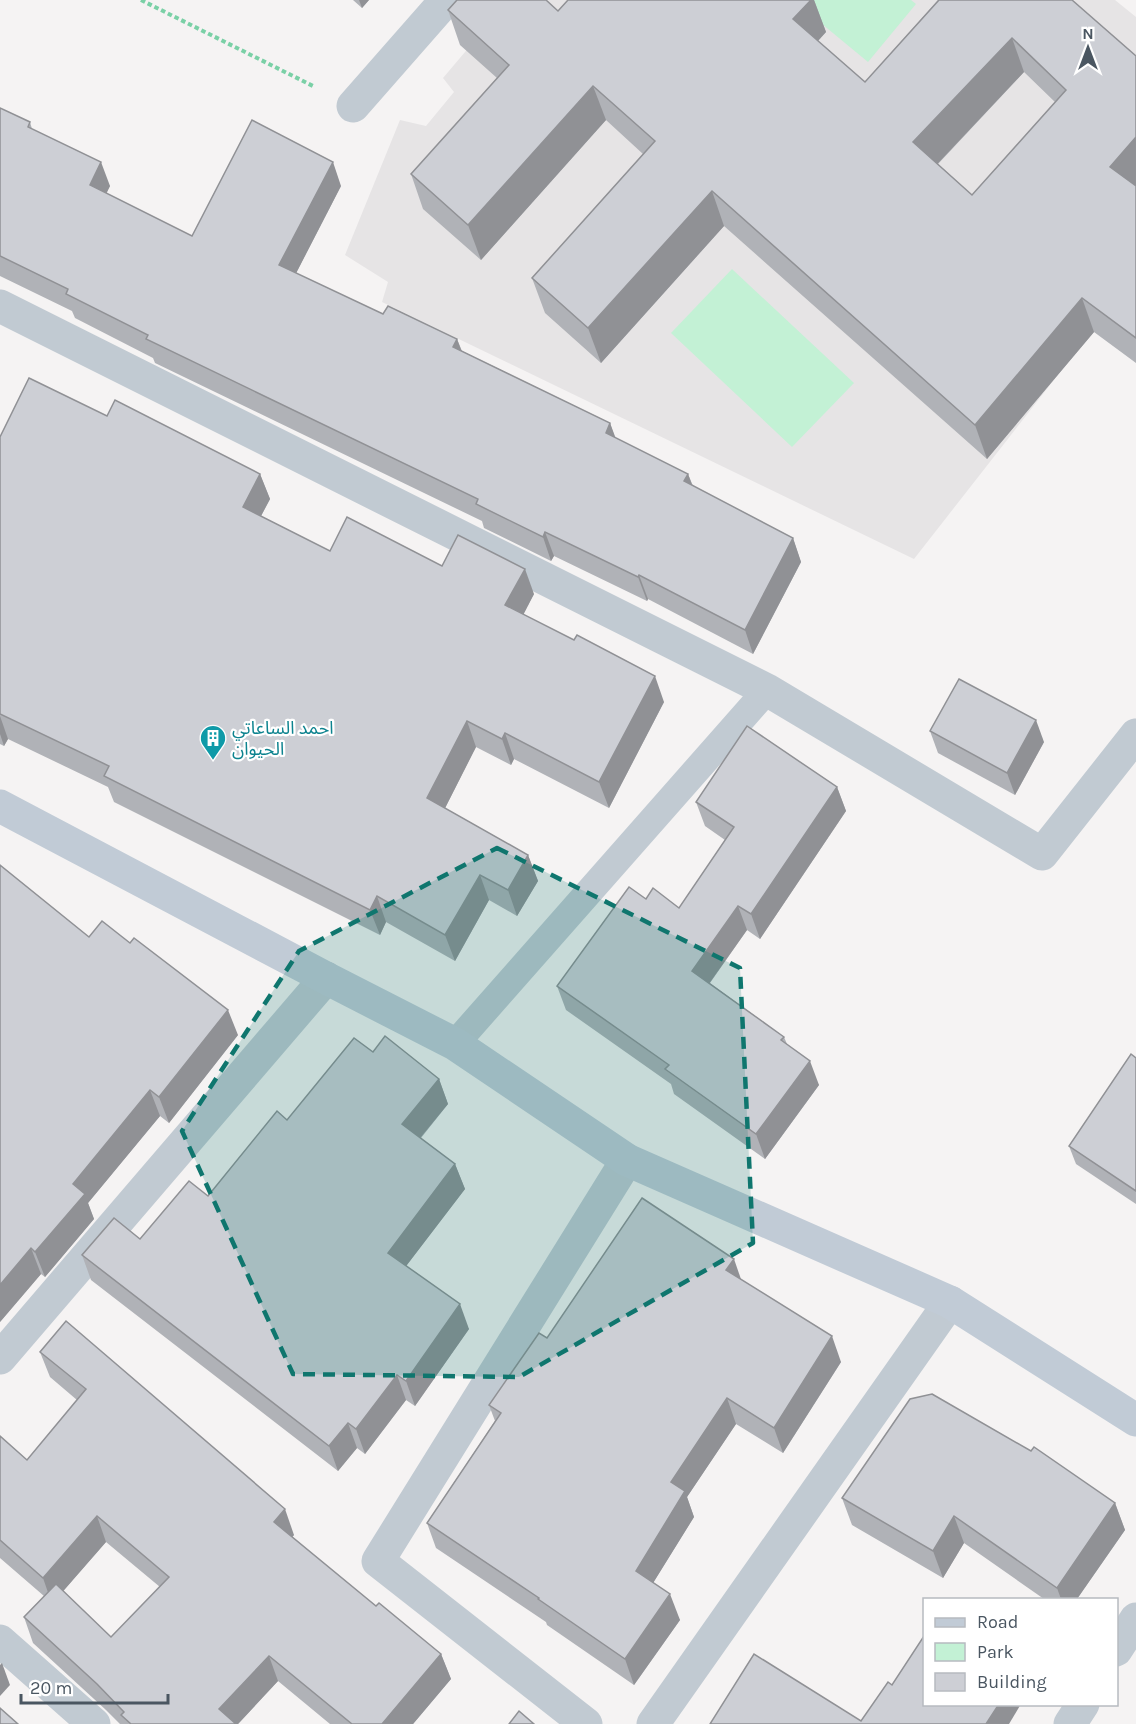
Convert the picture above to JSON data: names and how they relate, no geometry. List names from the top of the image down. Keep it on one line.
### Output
{"places":{"building":["احمد الساعاتي الحيوان"]},"legend":["Road","Park","Building"],"scale_bar":"20 m","north":"top"}
